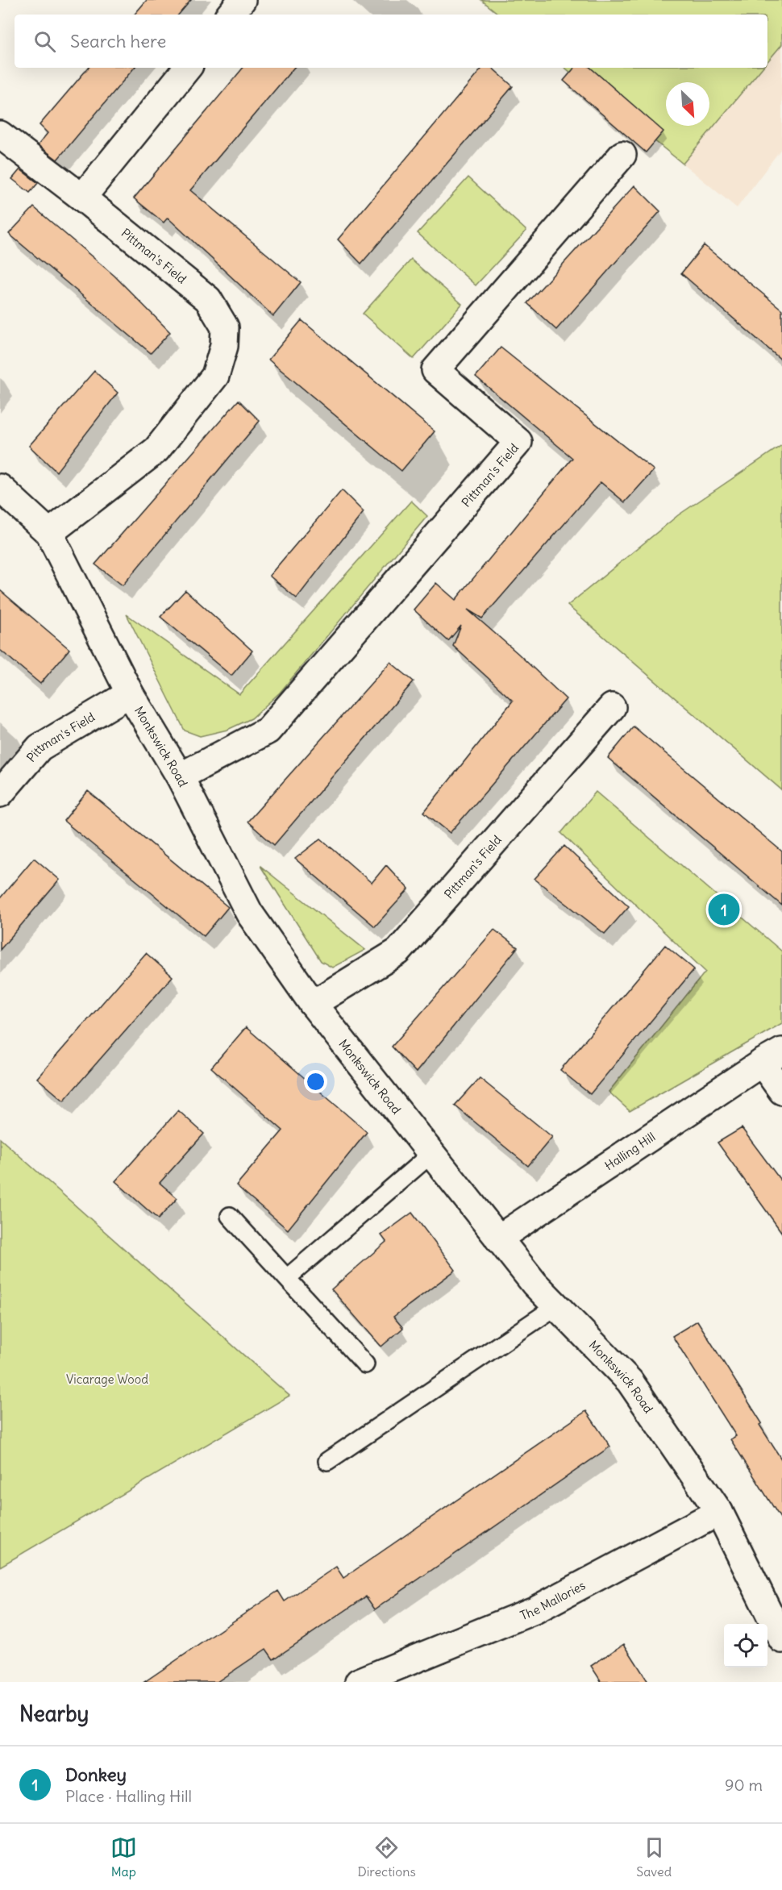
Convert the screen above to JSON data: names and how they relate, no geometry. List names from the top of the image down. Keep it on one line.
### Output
{"streets":{"street":["Pittman's Field","Monkswick Road","Halling Hill","The Mallories"]},"crossings":[["Pittman's Field","Monkswick Road"],["Monkswick Road","Halling Hill"],["Monkswick Road","The Mallories"]],"parks":["Vicarage Wood"],"north":"bottom right","page":{"search":"Search here","pins":"1","heading":"Nearby","list":[{"mark":"1","name":"Donkey","note":"Place · Halling Hill","value":"90 m"}],"nav":["Map","Directions","Saved"]}}
